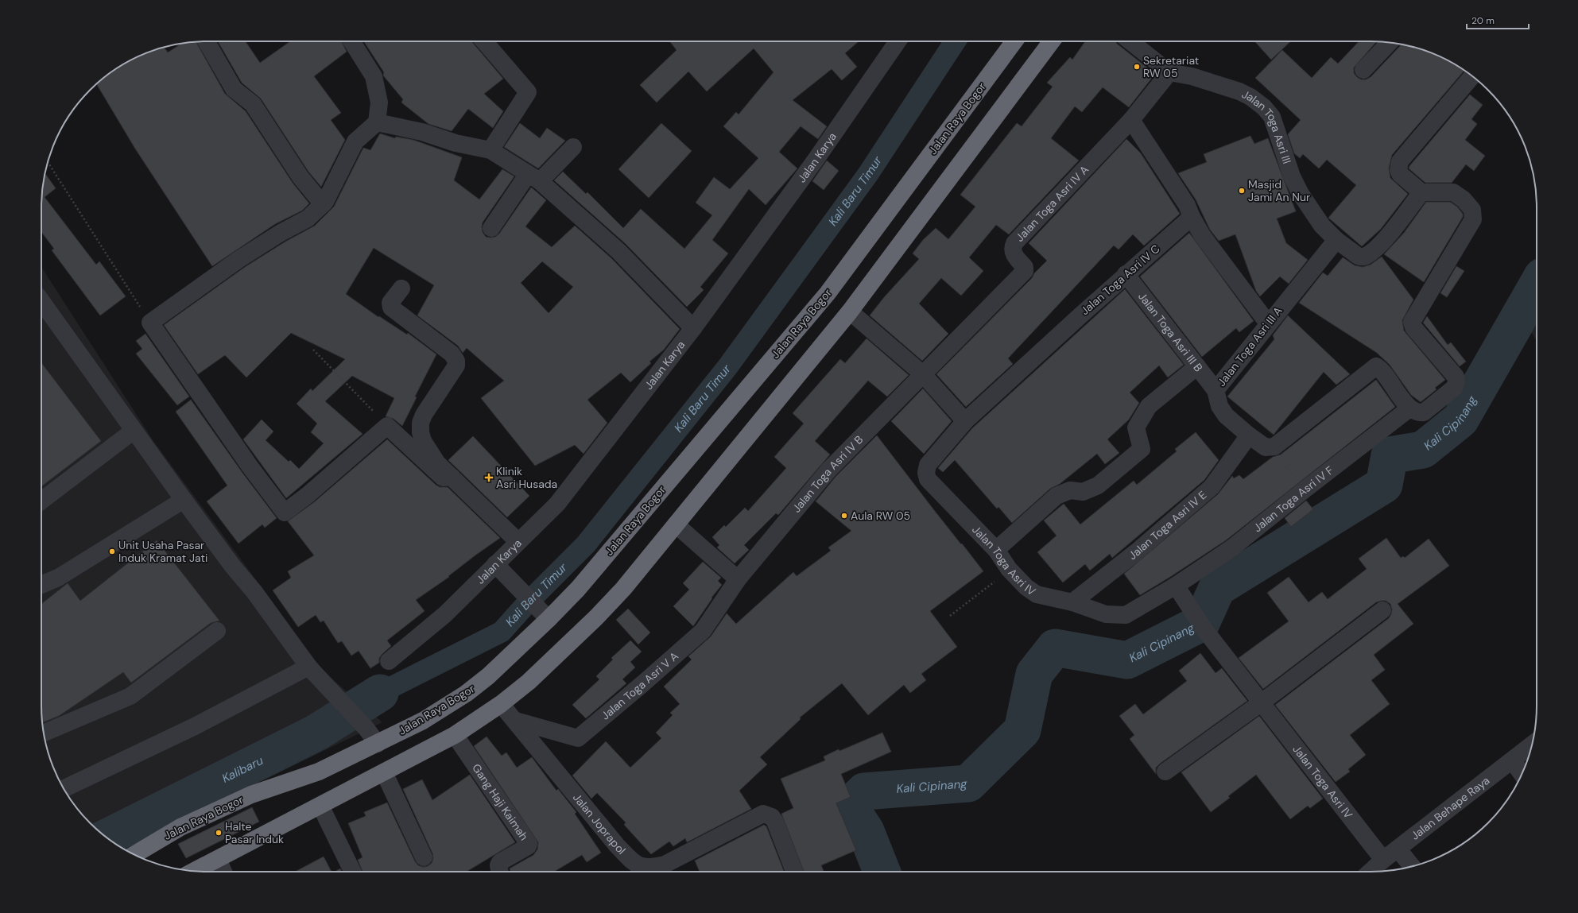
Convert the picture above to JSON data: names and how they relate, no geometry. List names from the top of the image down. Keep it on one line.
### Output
{"streets":{"highway":["Jalan Raya Bogor"],"street":["Jalan Toga Asri III","Jalan Karya","Jalan Toga Asri IV A","Jalan Toga Asri IV C","Jalan Toga Asri III B","Jalan Toga Asri III A","Jalan Toga Asri IV B","Jalan Toga Asri IV F","Jalan Toga Asri IV E","Jalan Toga Asri IV","Jalan Toga Asri V A","Gang Haji Kaimah","Jalan Behape Raya","Jalan Joprapol"]},"crossings":[["Jalan Toga Asri III","Jalan Toga Asri IV A"],["Jalan Toga Asri III","Jalan Toga Asri III A"],["Jalan Toga Asri IV A","Jalan Toga Asri IV B"],["Jalan Toga Asri IV C","Jalan Toga Asri III B"],["Jalan Toga Asri IV C","Jalan Toga Asri IV"],["Jalan Toga Asri III B","Jalan Toga Asri III A"],["Jalan Toga Asri III A","Jalan Toga Asri IV E"],["Jalan Toga Asri IV B","Jalan Toga Asri V A"],["Jalan Toga Asri IV F","Jalan Toga Asri IV"],["Jalan Toga Asri IV E","Jalan Toga Asri IV"],["Jalan Toga Asri IV","Jalan Behape Raya"],["Jalan Toga Asri V A","Jalan Joprapol"]],"water":["Kali Baru Timur","Kali Cipinang","Kalibaru"],"places":{"other":["Sekretariat RW 05","Masjid Jami An Nur","Aula RW 05","Unit Usaha Pasar Induk Kramat Jati","Halte Pasar Induk"],"health":["Klinik Asri Husada"]},"scale_bar":"20 m"}
